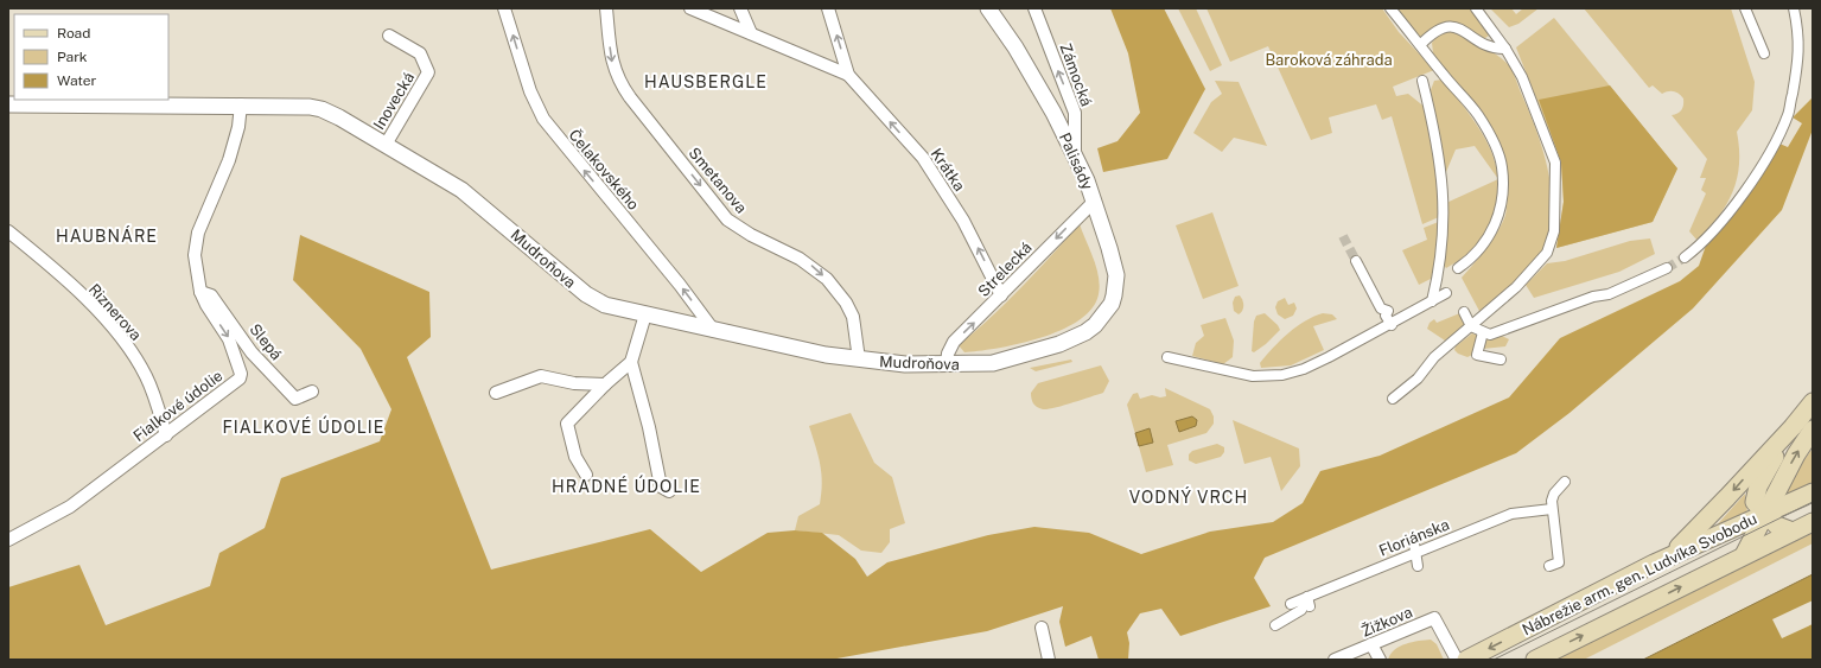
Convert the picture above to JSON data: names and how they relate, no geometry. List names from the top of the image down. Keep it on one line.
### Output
{"streets":{"main road":["Nábrežie arm. gen. Ludvíka Svobodu"],"street":["Zámocká","Inovecká","Palisády","Čelakovského","Krátka","Smetanova","Mudroňova","Strelecká","Riznerova","Slepá","Fialkové údolie","Floriánska","Žižkova"]},"crossings":[["Zámocká","Palisády"],["Inovecká","Mudroňova"],["Palisády","Mudroňova"],["Palisády","Strelecká"],["Čelakovského","Mudroňova"],["Krátka","Strelecká"],["Smetanova","Mudroňova"],["Mudroňova","Strelecká"],["Mudroňova","Fialkové údolie"],["Riznerova","Fialkové údolie"],["Slepá","Fialkové údolie"]],"one_way":["Zámocká","Čelakovského","Krátka","Smetanova"],"districts":["HAUSBERGLE","HAUBNÁRE","FIALKOVÉ ÚDOLIE","HRADNÉ ÚDOLIE","VODNÝ VRCH"],"parks":["Baroková záhrada"],"legend":["Road","Park","Water"]}
